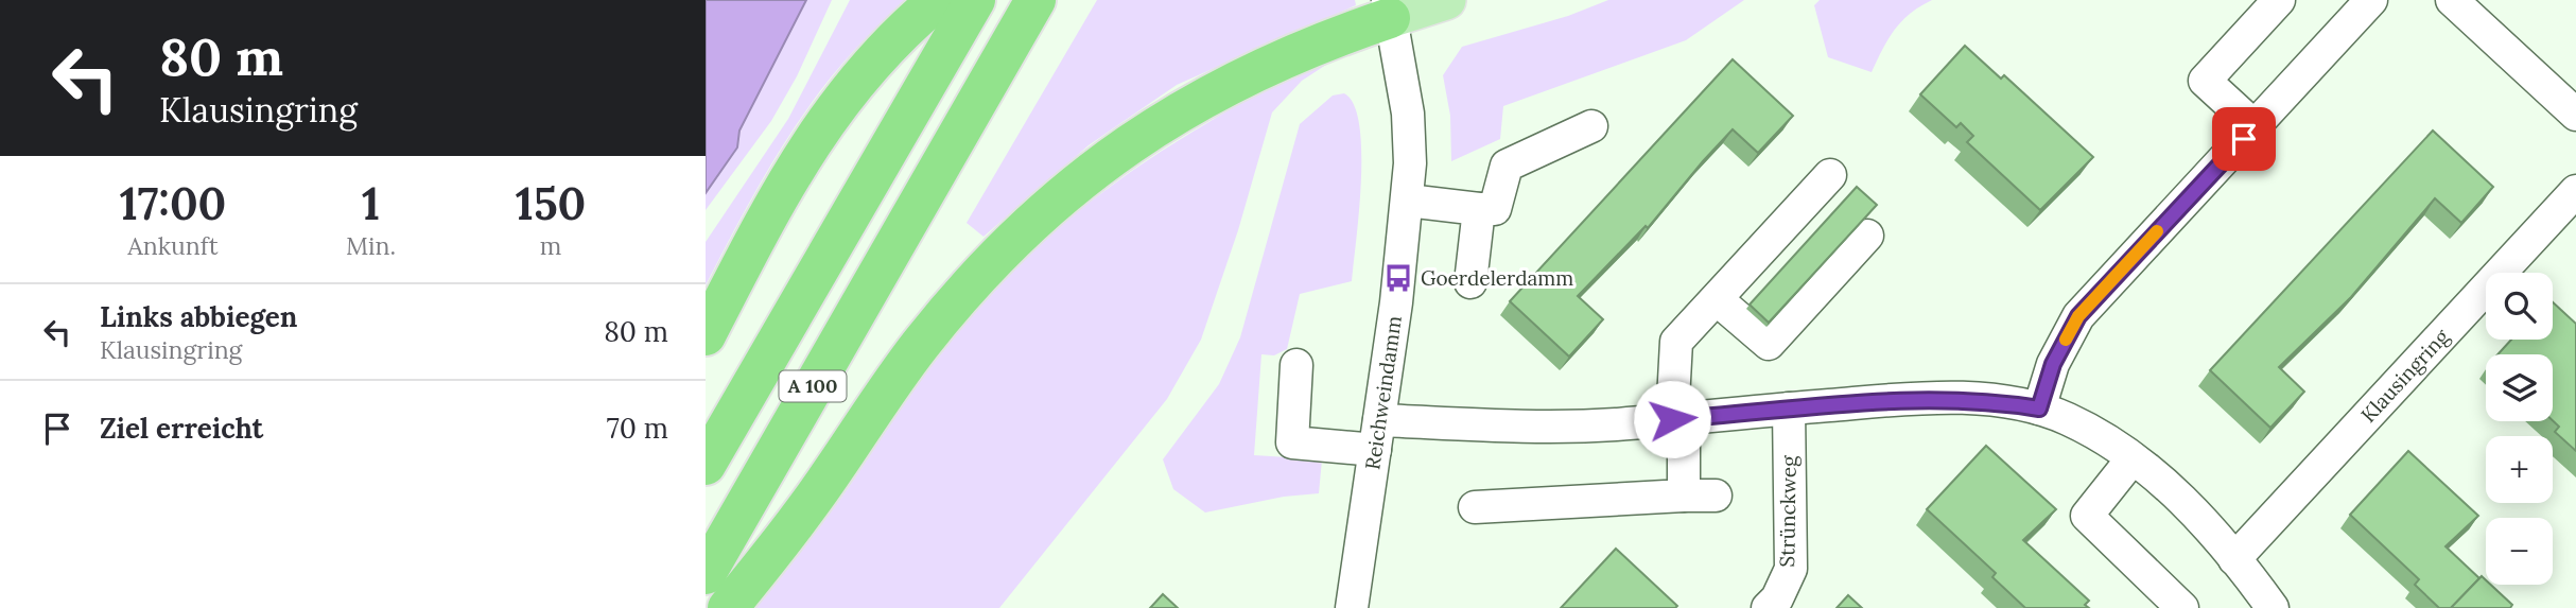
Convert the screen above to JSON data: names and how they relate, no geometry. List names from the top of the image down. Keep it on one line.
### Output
{"streets":{"highway":["A 100"],"street":["Klausingring","Reichweindamm","Strünckweg"]},"places":{"bus stop":["Goerdelerdamm"]},"page":{"turn":["80 m","Klausingring"],"eta":["17:00","Ankunft","1","Min.","150","m"],"map_buttons":["+","−"],"list":[{"name":"Links abbiegen","note":"Klausingring","value":"80 m"},{"name":"Ziel erreicht","value":"70 m"}]}}
